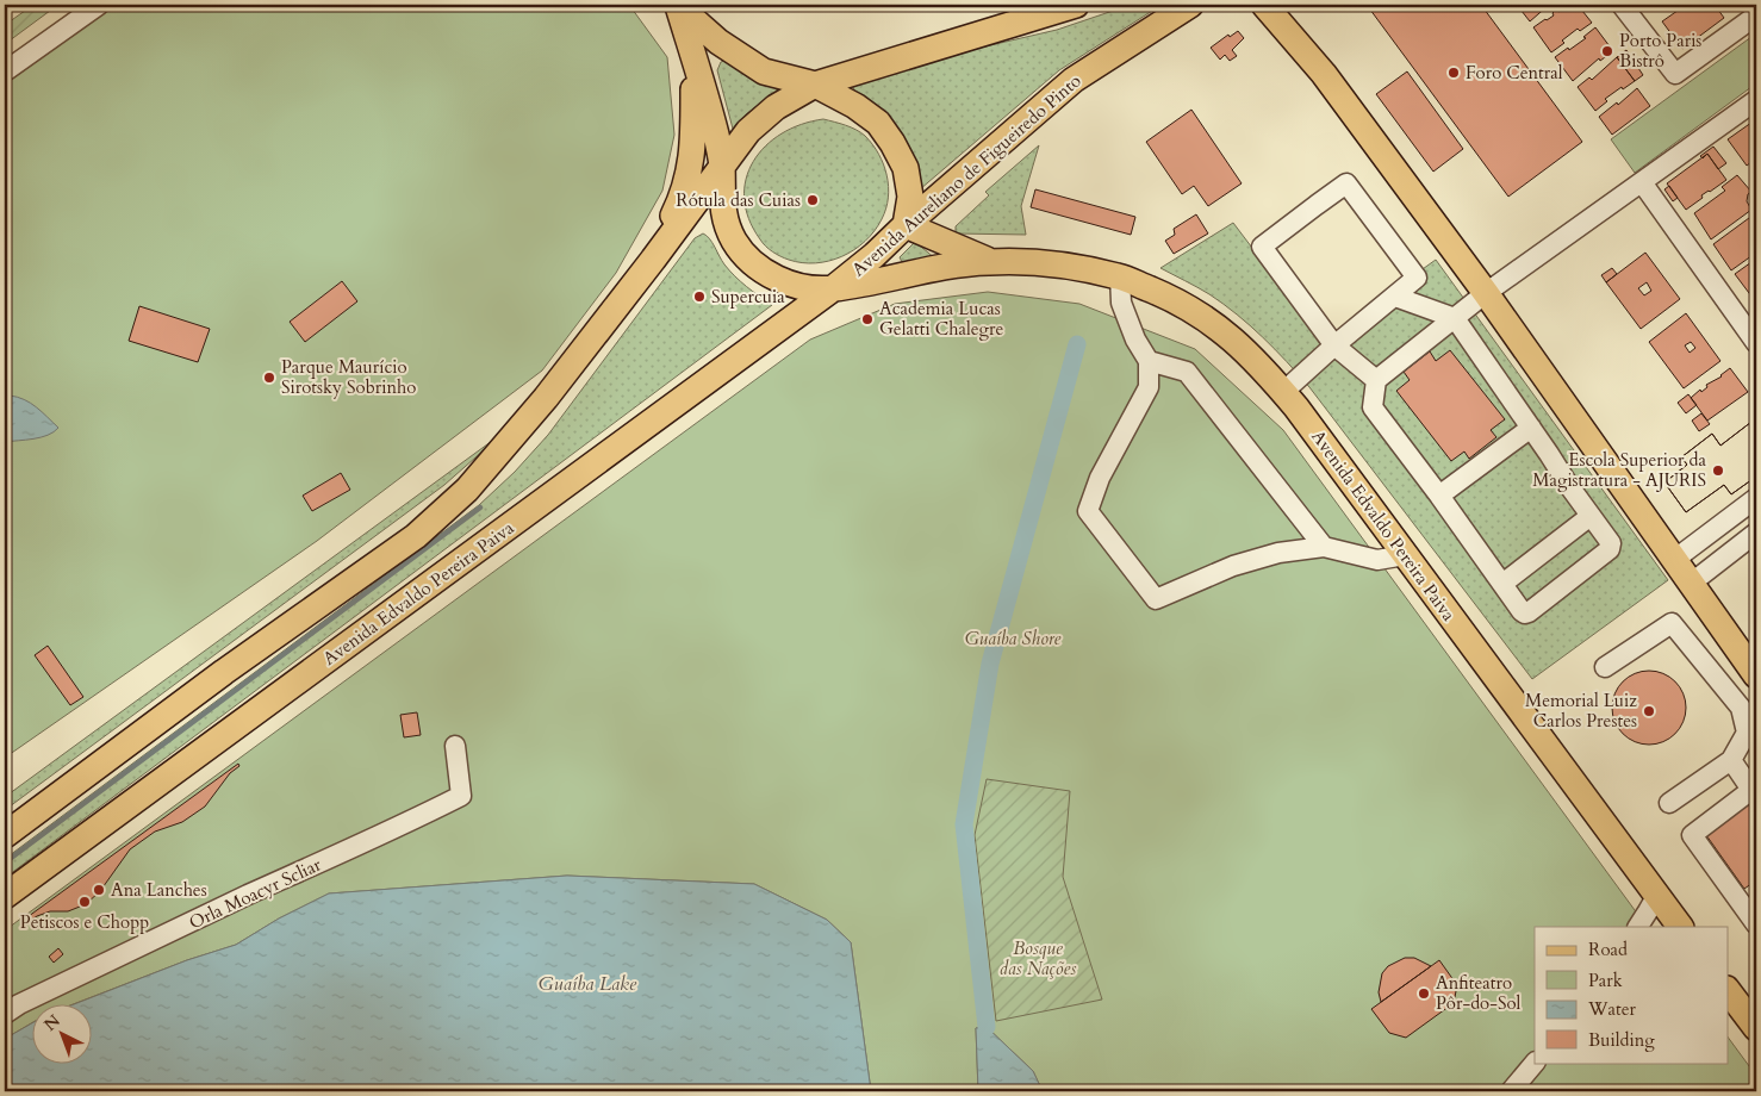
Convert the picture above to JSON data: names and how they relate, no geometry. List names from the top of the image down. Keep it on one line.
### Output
{"streets":{"main road":["Avenida Aureliano de Figueiredo Pinto","Avenida Edvaldo Pereira Paiva"],"street":["Orla Moacyr Scliar"]},"crossings":[["Avenida Aureliano de Figueiredo Pinto","Avenida Edvaldo Pereira Paiva"]],"water":["Guaíba Lake"],"parks":["Guaíba Shore","Bosque das Nações"],"places":["Porto Paris Bistrô","Foro Central","Rótula das Cuias","Supercuia","Academia Lucas Gelatti Chalegre","Parque Maurício Sirotsky Sobrinho","Escola Superior da Magistratura - AJURIS","Memorial Luiz Carlos Prestes","Ana Lanches","Petiscos e Chopp","Anfiteatro Pôr-do-Sol"],"legend":["Road","Park","Water","Building"],"north":"top left"}
